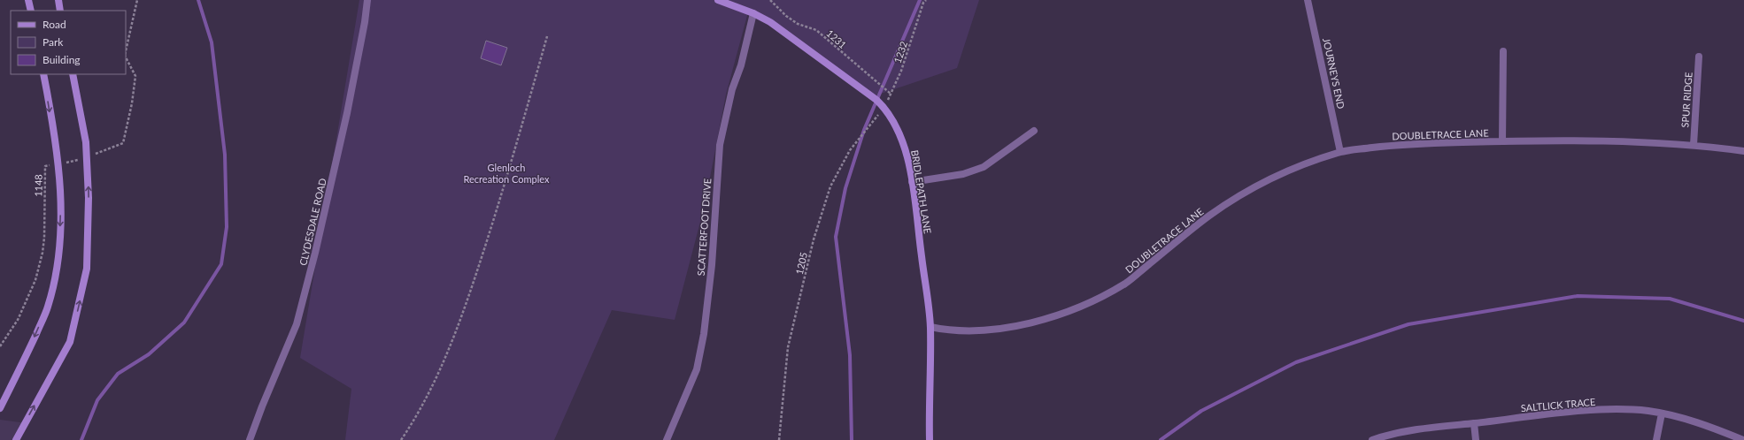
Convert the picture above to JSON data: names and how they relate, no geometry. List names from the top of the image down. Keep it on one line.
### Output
{"streets":{"main road":["BRIDLEPATH LANE"],"street":["JOURNEYS END","SPUR RIDGE","DOUBLETRACE LANE","CLYDESDALE ROAD","SCATTERFOOT DRIVE","SALTLICK TRACE"],"path":["1231","1232","1148","1205"]},"crossings":[["1231","1232"],["1232","BRIDLEPATH LANE"],["1232","1205"],["JOURNEYS END","DOUBLETRACE LANE"],["SPUR RIDGE","DOUBLETRACE LANE"],["DOUBLETRACE LANE","BRIDLEPATH LANE"],["BRIDLEPATH LANE","SCATTERFOOT DRIVE"],["BRIDLEPATH LANE","1205"]],"parks":["Glenloch Recreation Complex"],"legend":["Road","Park","Building"]}
